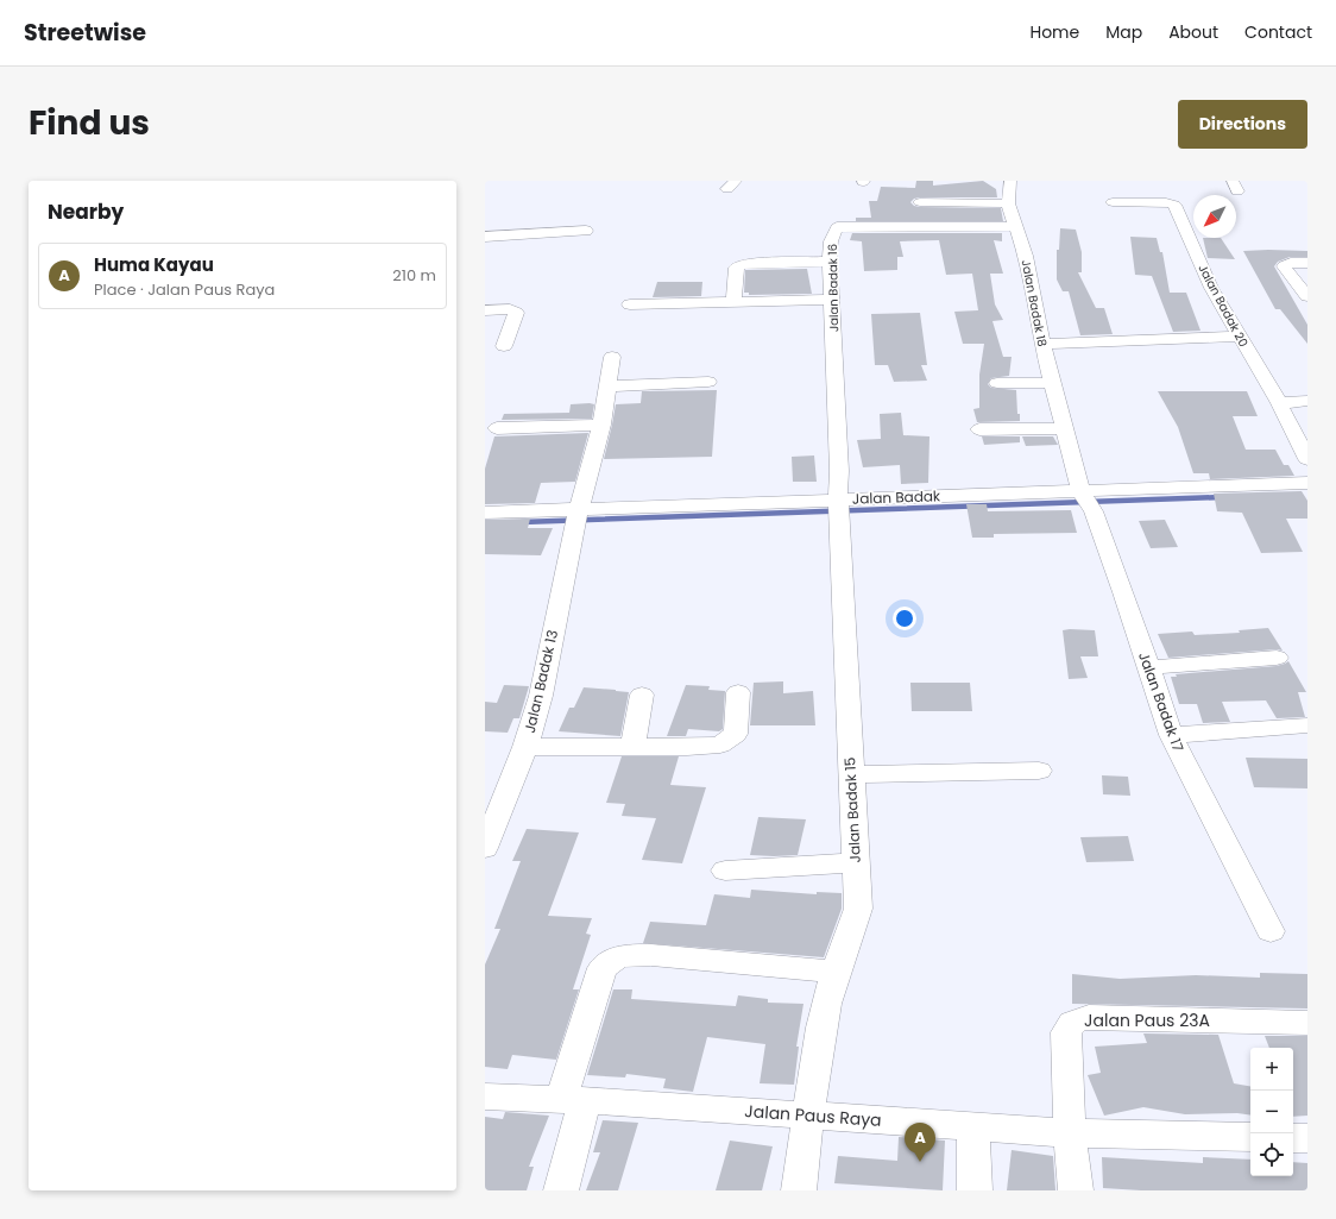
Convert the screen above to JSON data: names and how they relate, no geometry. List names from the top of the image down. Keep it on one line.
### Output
{"streets":{"street":["Jalan Badak 16","Jalan Badak 18","Jalan Badak 20","Jalan Badak","Jalan Badak 13","Jalan Badak 17","Jalan Badak 15","Jalan Paus 23A","Jalan Paus Raya"]},"crossings":[["Jalan Badak 16","Jalan Badak 18"],["Jalan Badak 16","Jalan Badak"],["Jalan Badak 16","Jalan Badak 15"],["Jalan Badak 18","Jalan Badak"],["Jalan Badak 18","Jalan Badak 17"],["Jalan Badak","Jalan Badak 13"],["Jalan Badak","Jalan Badak 17"],["Jalan Badak","Jalan Badak 15"],["Jalan Badak 15","Jalan Paus Raya"],["Jalan Paus 23A","Jalan Paus Raya"]],"north":"bottom left","page":{"header":"Streetwise","nav":["Home","Map","About","Contact"],"title":"Find us","buttons":"Directions","heading":"Nearby","list":[{"mark":"A","name":"Huma Kayau","note":"Place · Jalan Paus Raya","value":"210 m"}],"map_buttons":["+","−"],"pins":"A"}}
